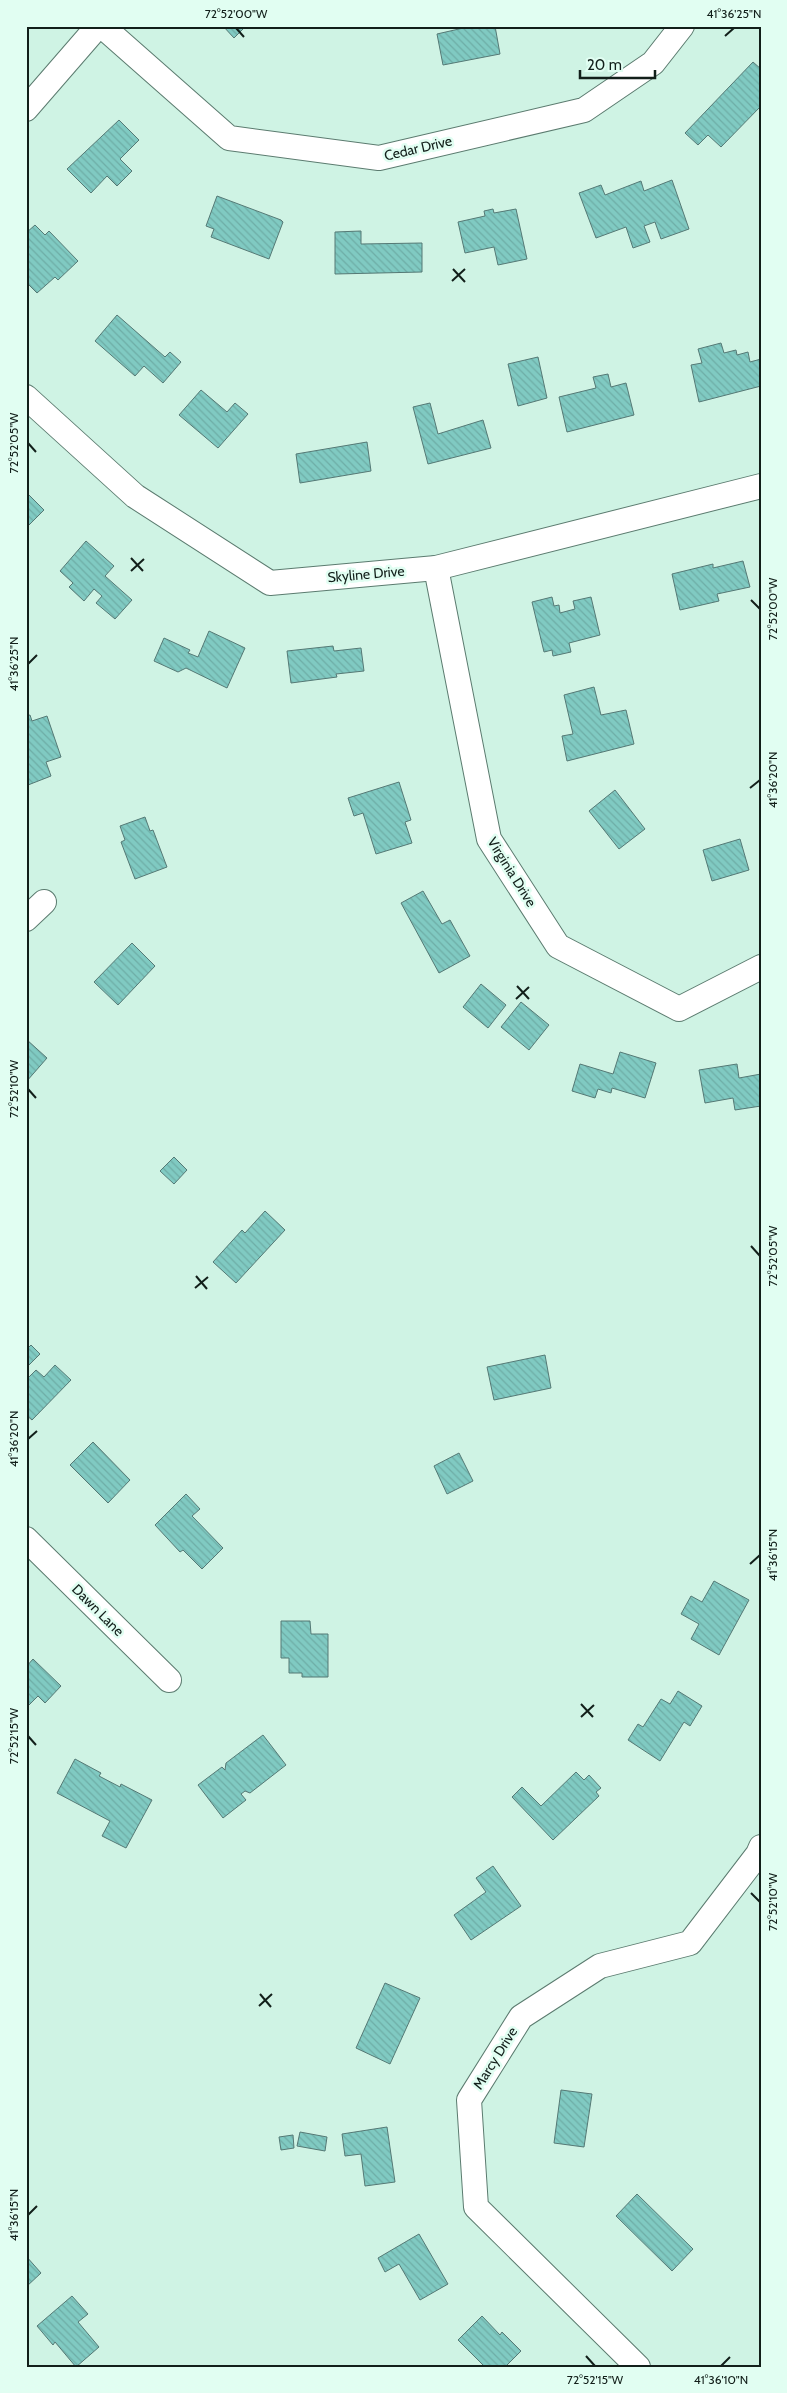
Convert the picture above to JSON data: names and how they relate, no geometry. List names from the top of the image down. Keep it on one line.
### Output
{"streets":{"street":["Cedar Drive","Skyline Drive","Virginia Drive","Dawn Lane","Marcy Drive"]},"crossings":[["Skyline Drive","Virginia Drive"]],"scale_bar":"20 m","coordinates":["72°52'00\"W","41°36'25\"N","72°52'05\"W","41°36'20\"N","72°52'10\"W","41°36'15\"N","72°52'15\"W","41°36'10\"N"]}
